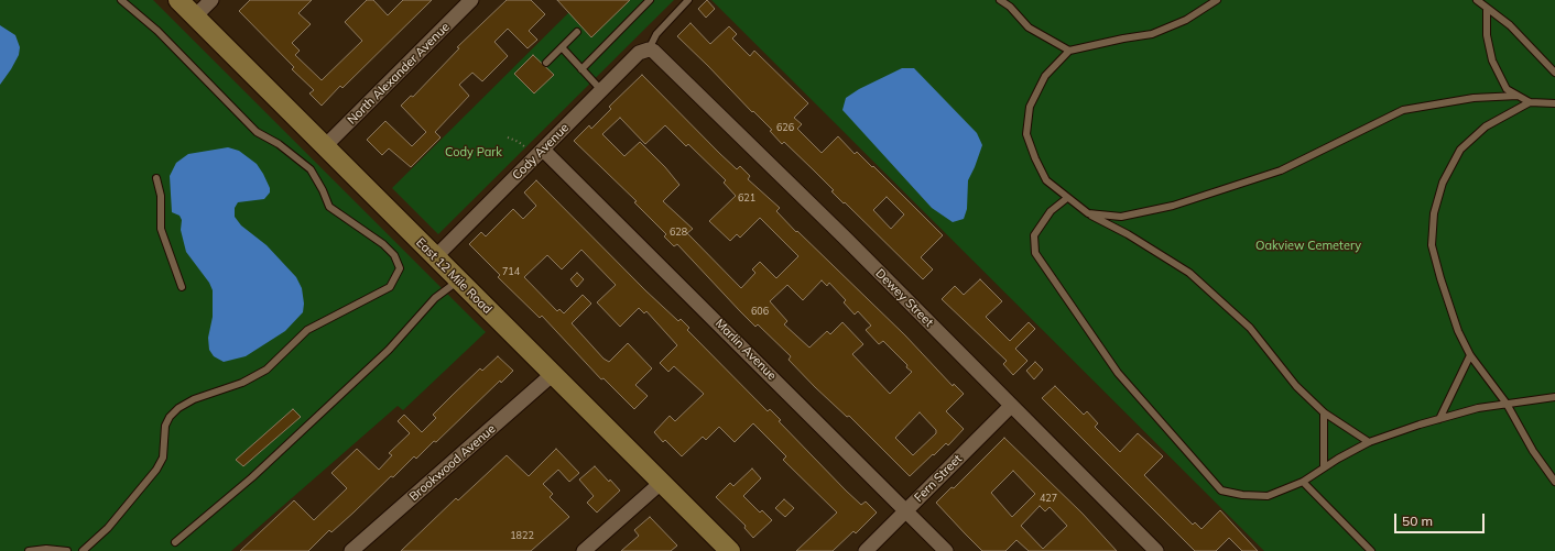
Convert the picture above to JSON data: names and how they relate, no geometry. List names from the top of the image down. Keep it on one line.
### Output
{"streets":{"main road":["East 12 Mile Road"],"street":["North Alexander Avenue","Cody Avenue","Dewey Street","Marlin Avenue","Brookwood Avenue","Fern Street"]},"crossings":[["North Alexander Avenue","East 12 Mile Road"],["Cody Avenue","East 12 Mile Road"],["Cody Avenue","Dewey Street"],["Cody Avenue","Marlin Avenue"],["East 12 Mile Road","Brookwood Avenue"],["Dewey Street","Fern Street"],["Marlin Avenue","Fern Street"]],"parks":["Cody Park","Oakview Cemetery"],"house_numbers":["626","621","628","714","606","427","1822"],"scale_bar":"50 m"}
